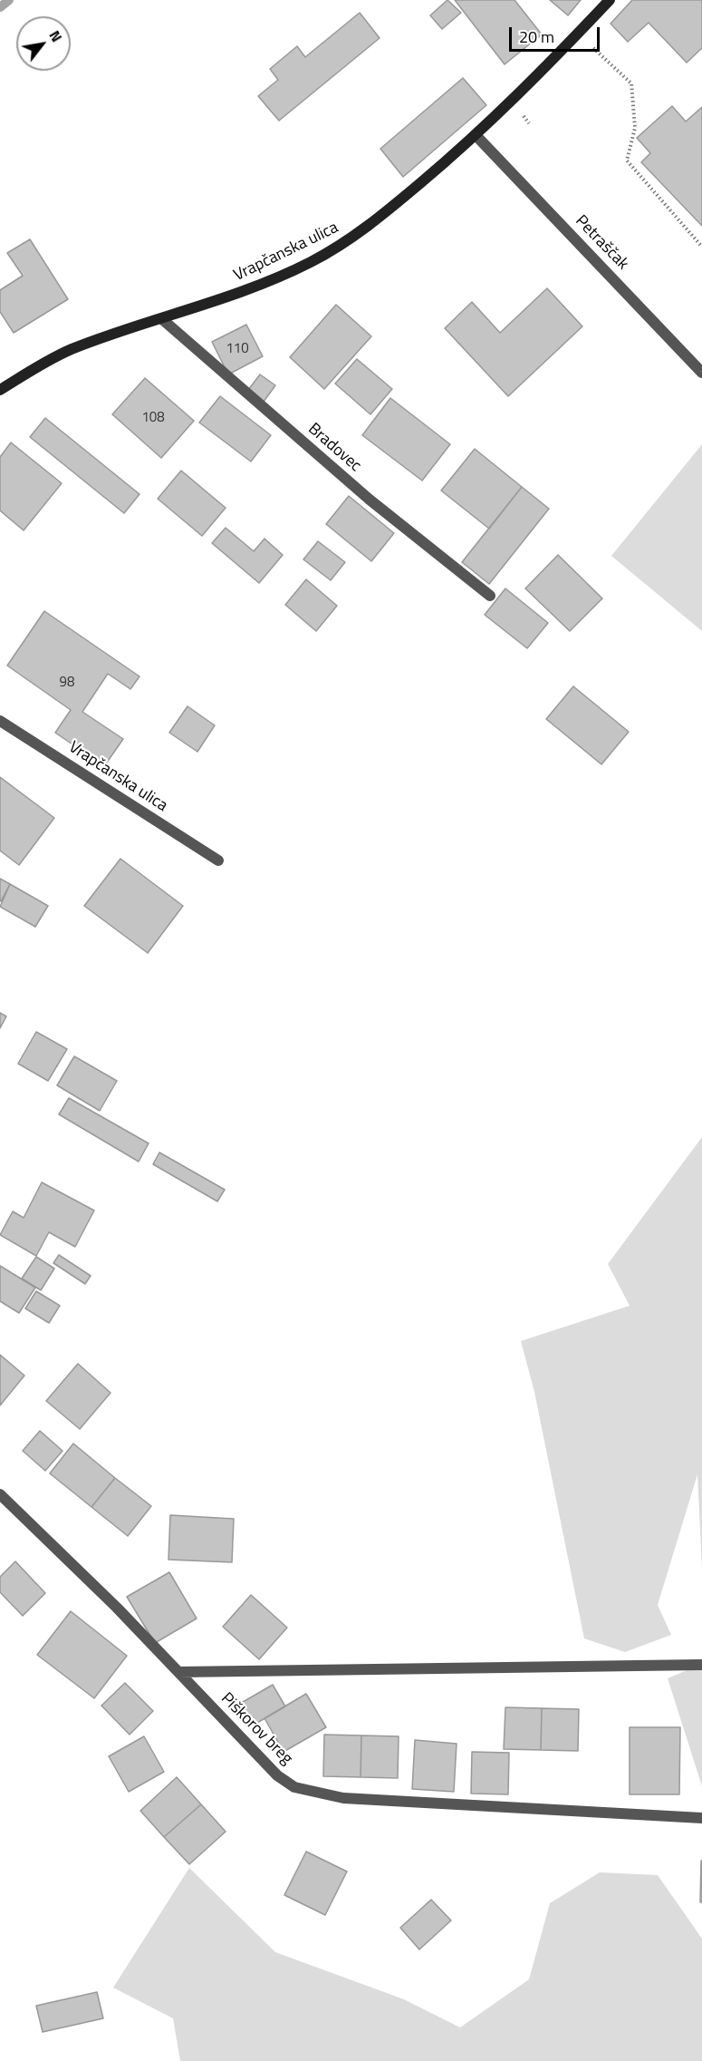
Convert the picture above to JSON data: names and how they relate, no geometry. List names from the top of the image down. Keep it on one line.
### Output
{"streets":{"main road":["Vrapčanska ulica"],"street":["Petraščak","Bradovec","Piškorov breg"]},"crossings":[["Petraščak","Vrapčanska ulica"],["Vrapčanska ulica","Bradovec"]],"house_numbers":["110","108","98"],"scale_bar":"20 m","north":"top right"}
